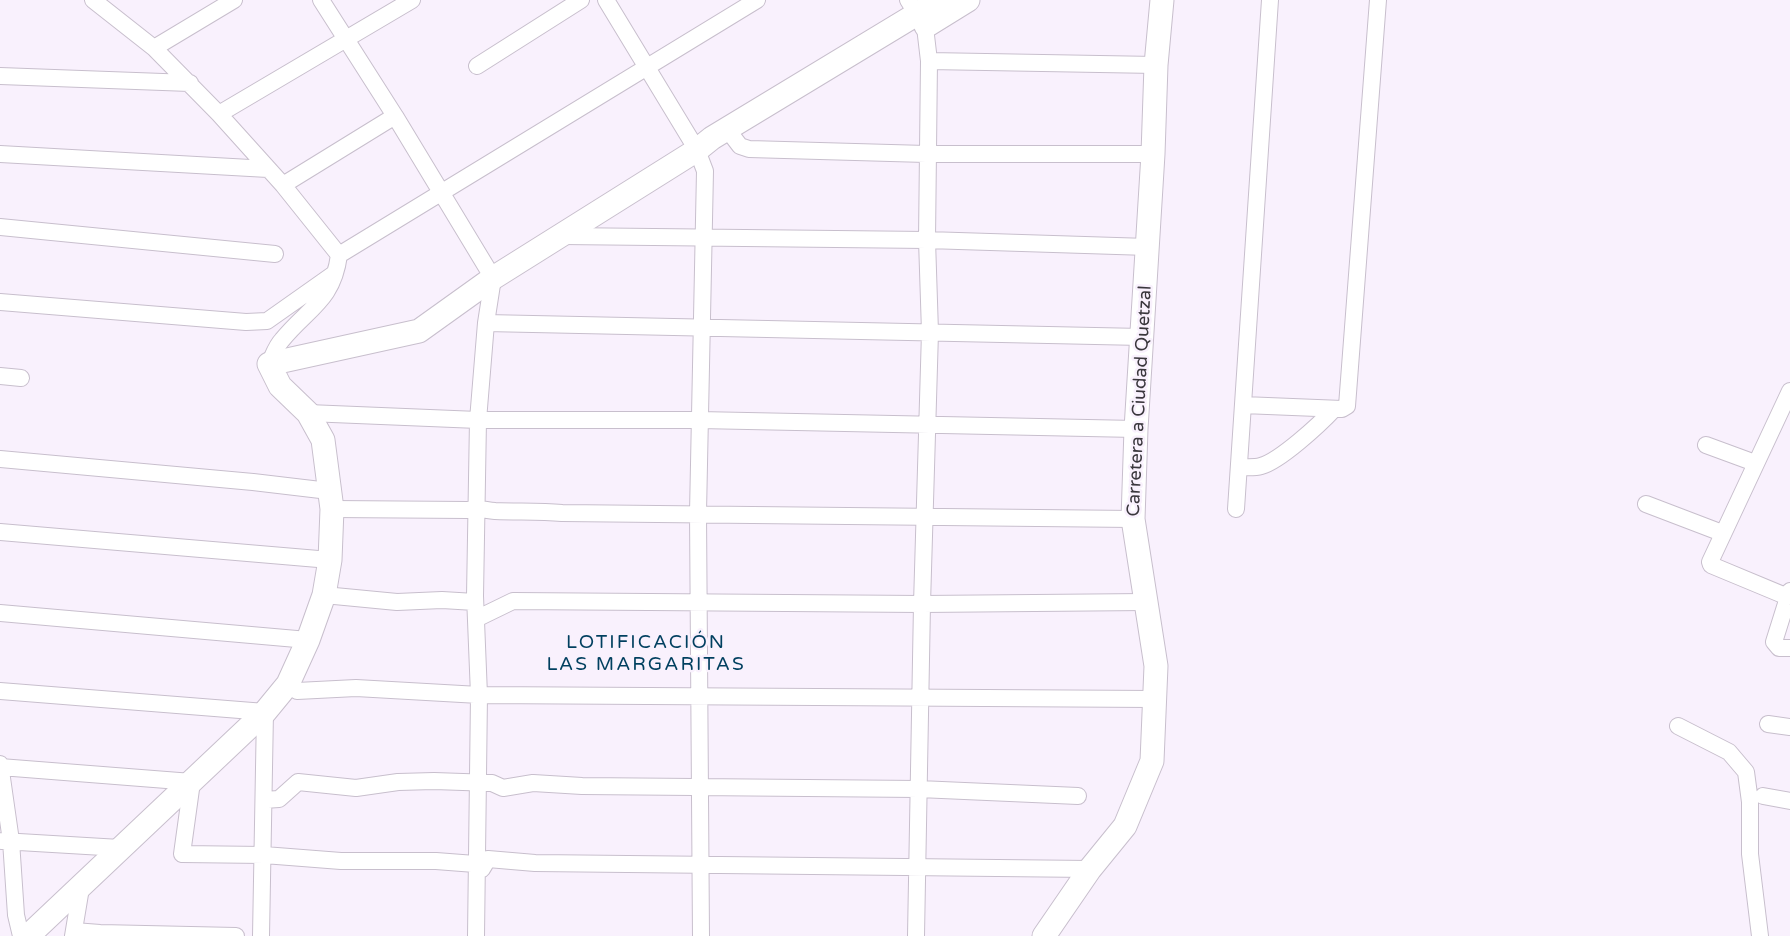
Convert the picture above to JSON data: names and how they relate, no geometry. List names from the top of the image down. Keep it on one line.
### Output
{"streets":{"street":["Carretera a Ciudad Quetzal"]},"districts":["LOTIFICACIÓN LAS MARGARITAS"]}
